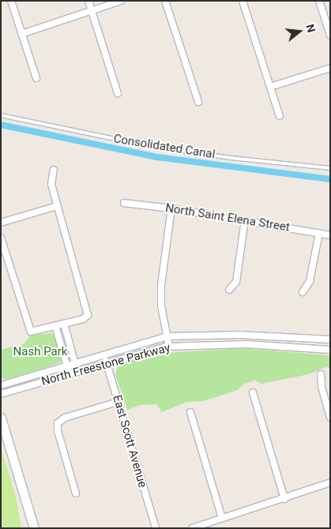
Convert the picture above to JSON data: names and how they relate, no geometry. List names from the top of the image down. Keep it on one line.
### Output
{"streets":{"street":["North Saint Elena Street","North Freestone Parkway","East Scott Avenue"],"lane":["Consolidated Canal"]},"crossings":[["North Freestone Parkway","East Scott Avenue"]],"parks":["Nash Park"],"north":"right"}
